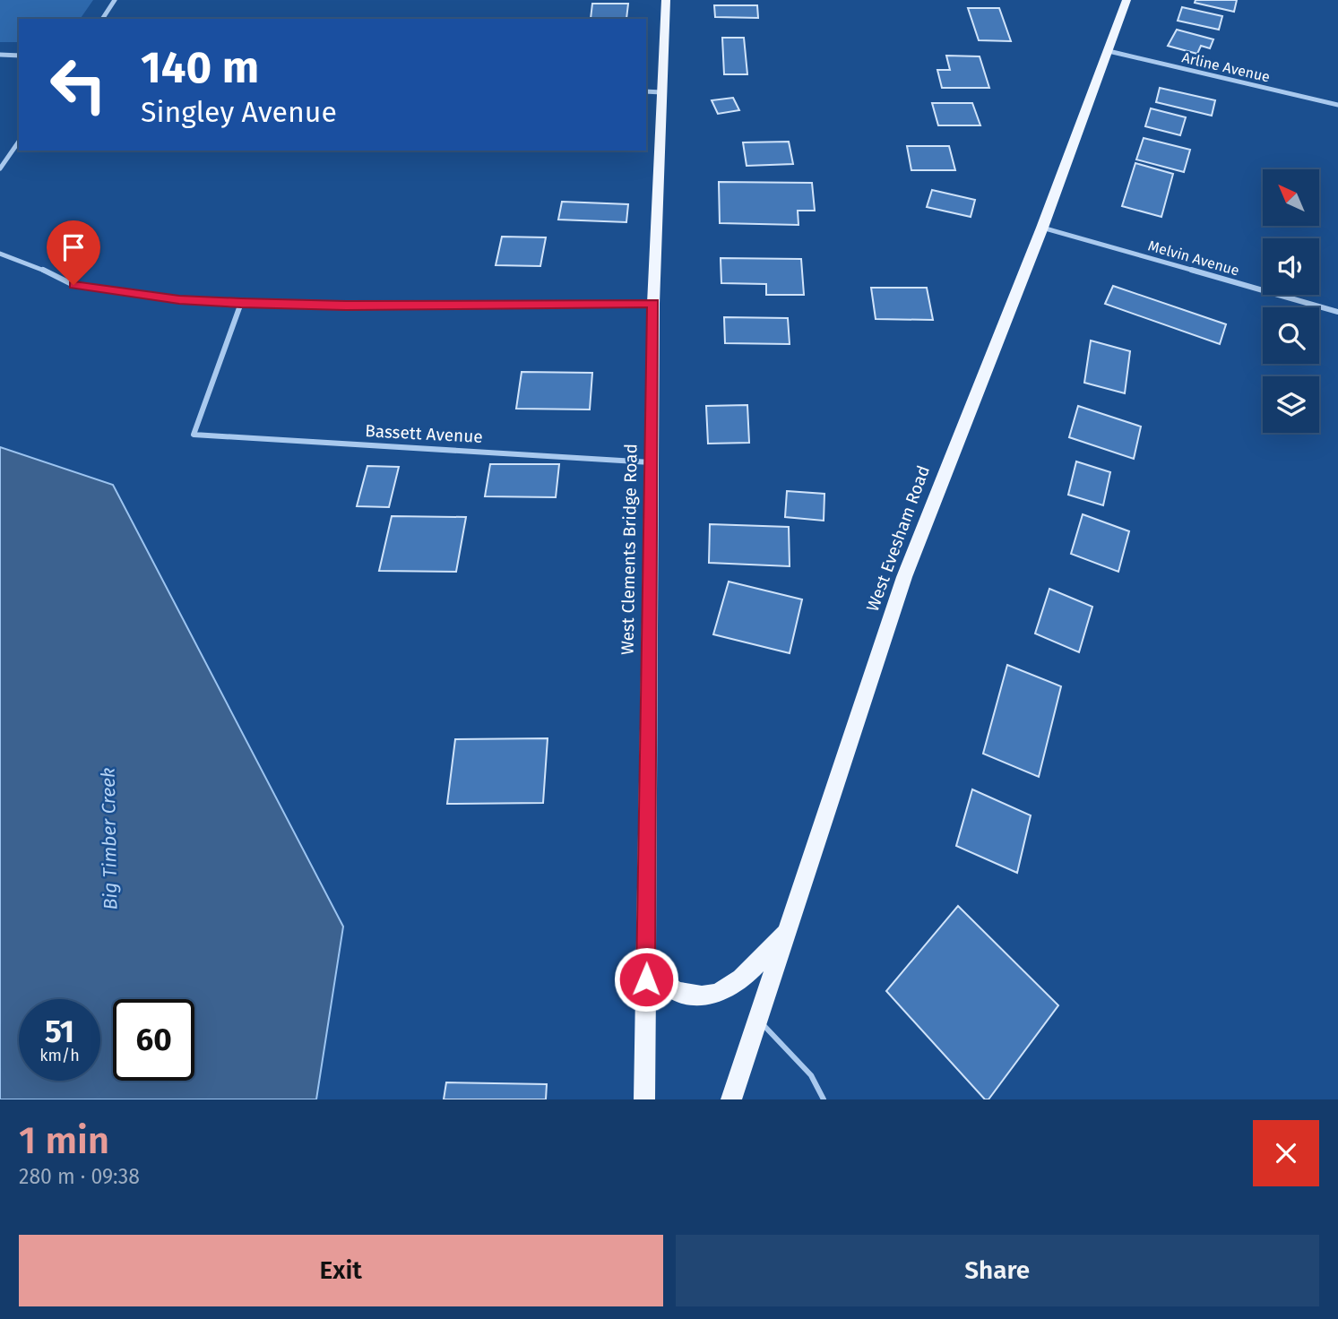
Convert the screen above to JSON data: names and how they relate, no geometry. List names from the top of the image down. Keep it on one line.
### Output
{"streets":{"main road":["West Evesham Road","West Clements Bridge Road"],"street":["Arline Avenue","Melvin Avenue","Bassett Avenue"]},"crossings":[["Arline Avenue","West Evesham Road"],["Melvin Avenue","West Evesham Road"],["Bassett Avenue","West Clements Bridge Road"]],"water":["Big Timber Creek"],"north":"top left","page":{"turn":["140 m","Singley Avenue"],"speed":"51 km/h","limit":"60","heading":["1 min","280 m · 09:38"],"buttons":["Exit","Share"]}}
